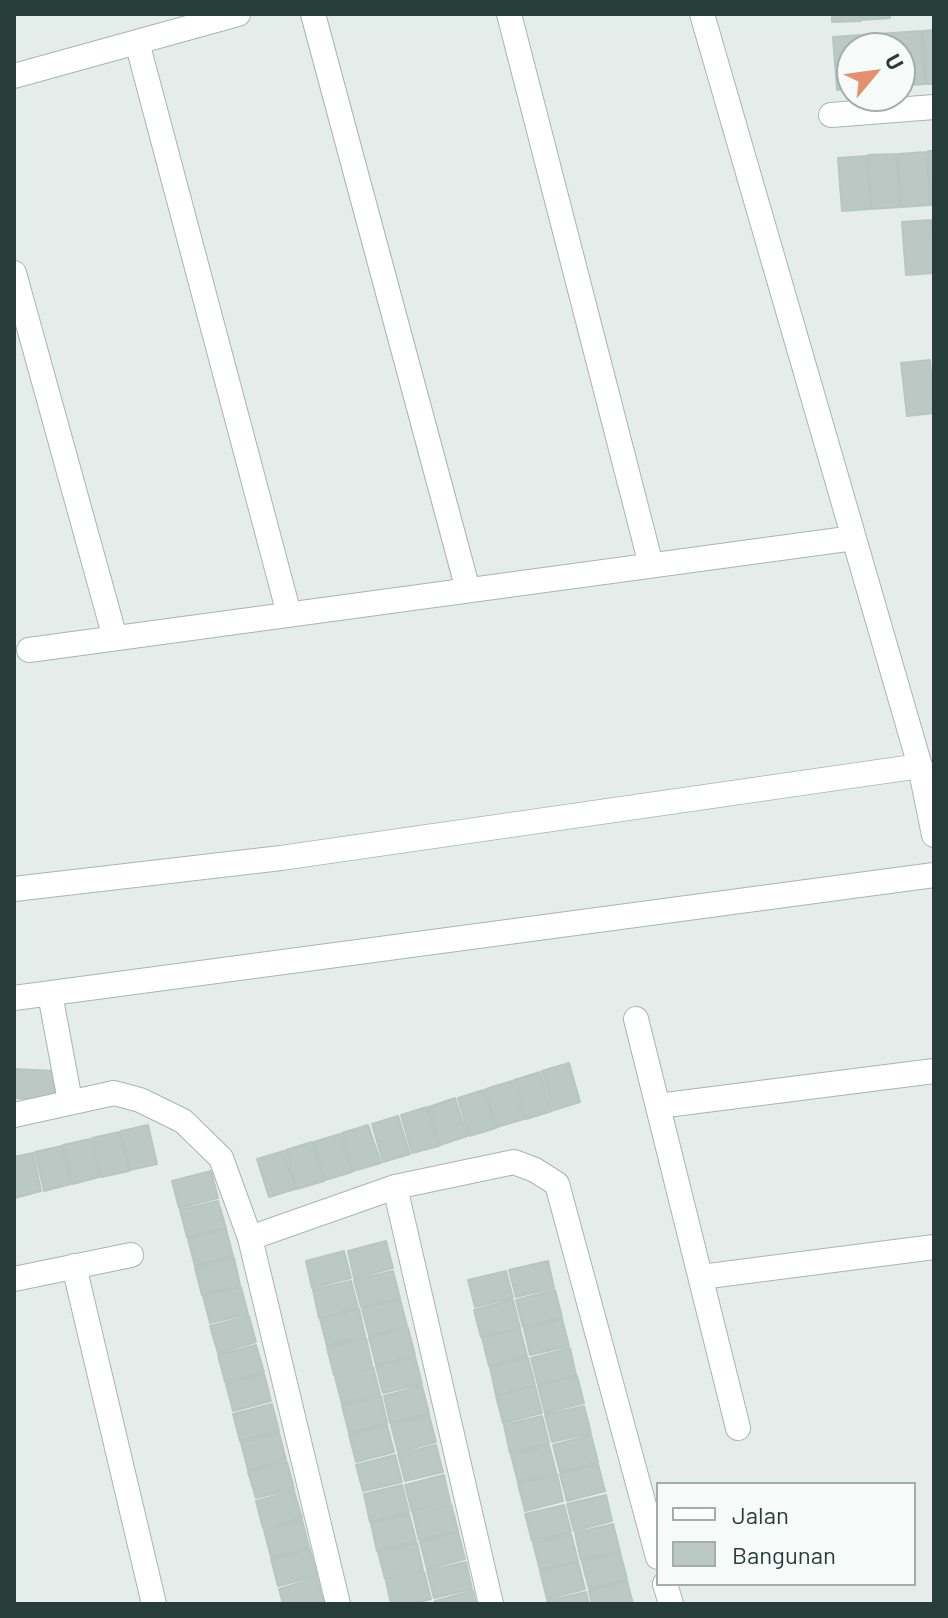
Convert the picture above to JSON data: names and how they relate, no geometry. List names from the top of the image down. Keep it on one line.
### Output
{"legend":["Jalan","Bangunan"],"north":"top right"}
